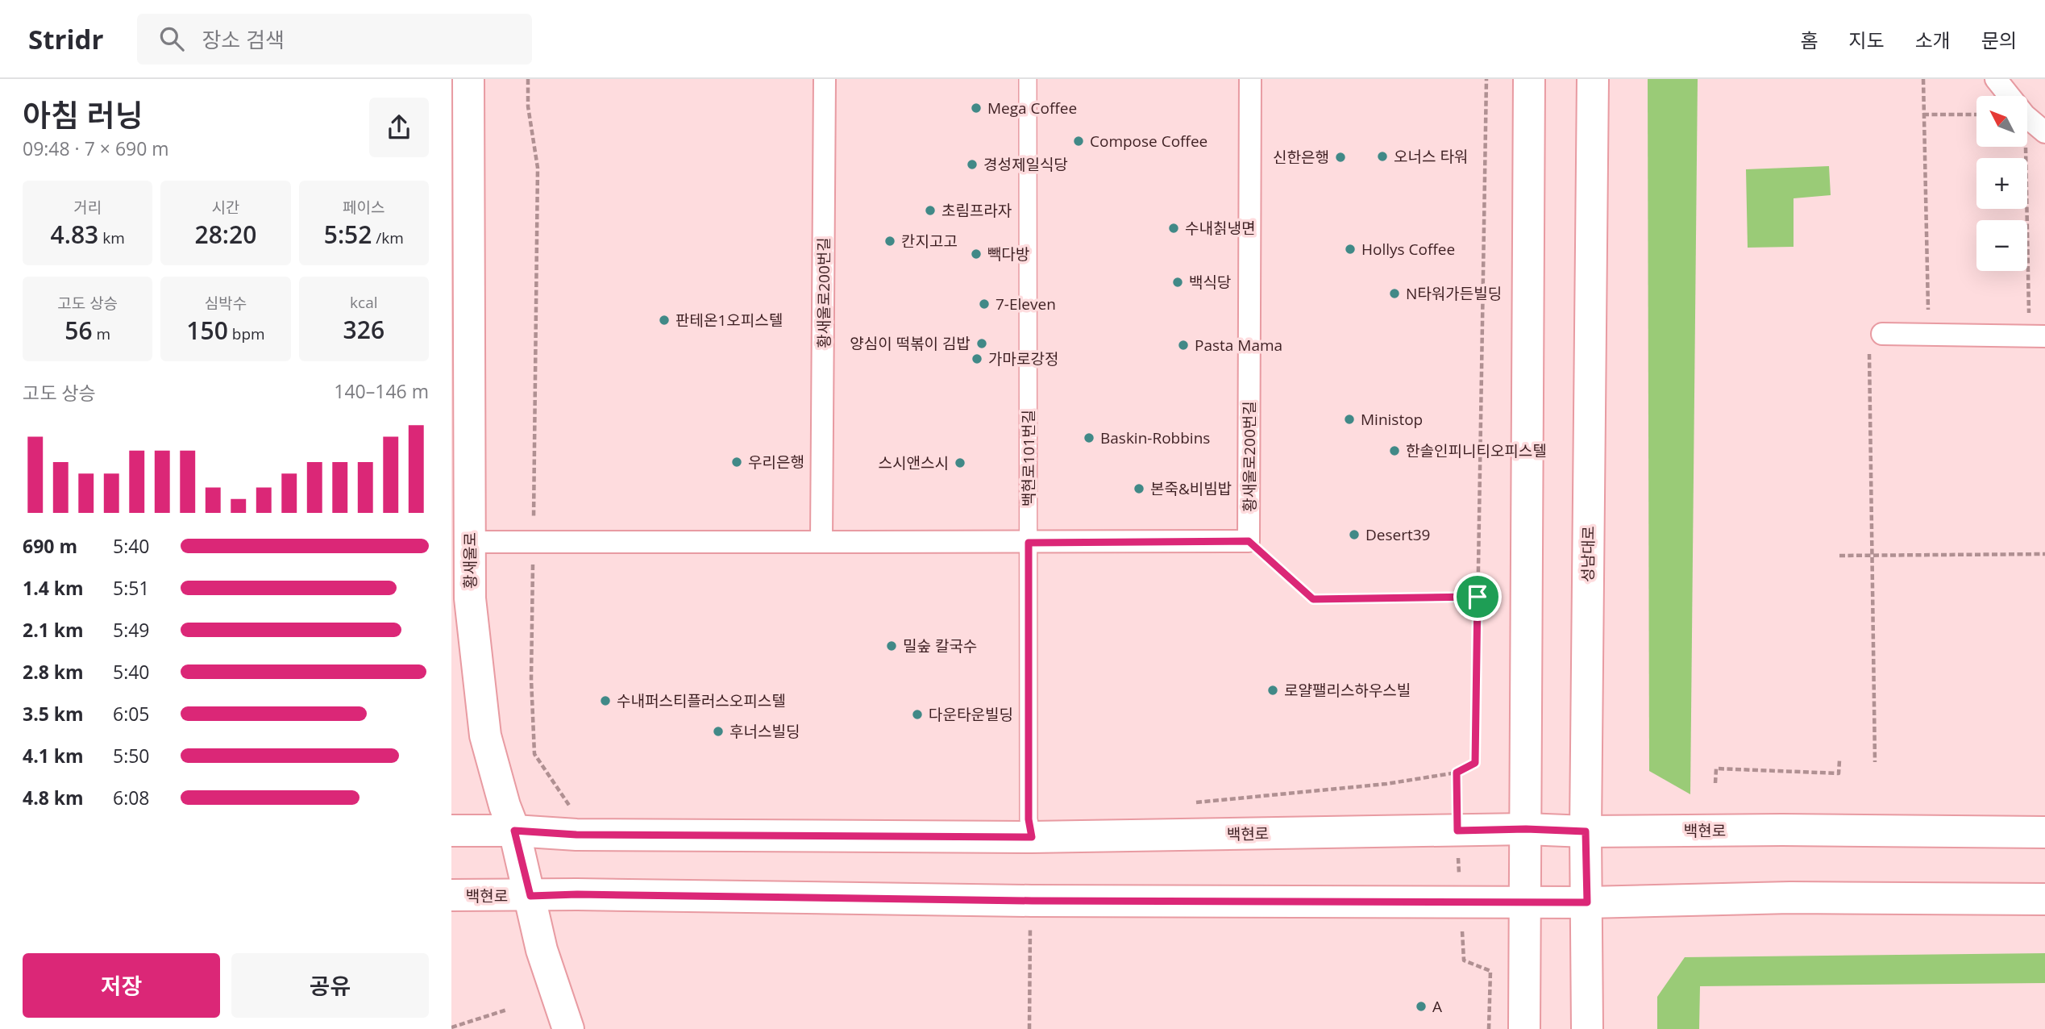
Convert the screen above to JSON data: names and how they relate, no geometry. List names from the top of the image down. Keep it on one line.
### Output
{"streets":{"main road":["성남대로","황새울로","백현로"],"street":["황새울로200번길","백현로101번길"]},"crossings":[["백현로101번길","백현로"],["성남대로","백현로"],["황새울로","백현로"]],"places":["Mega Coffee","Compose Coffee","오너스 타워","신한은행","경성제일식당","초림프라자","수내칡냉면","칸지고고","Hollys Coffee","빽다방","백식당","N타워가든빌딩","7-Eleven","판테온1오피스텔","양심이 떡볶이 김밥","Pasta Mama","가마로강정","Ministop","Baskin-Robbins","한솔인피니티오피스텔","우리은행","스시앤스시","본죽&비빔밥","Desert39","밀숲 칼국수","로얄팰리스하우스빌","수내퍼스티플러스오피스텔","다운타운빌딩","후너스빌딩","A"],"north":"top left","page":{"header":"Stridr","search":"장소 검색","nav":["홈","지도","소개","문의"],"heading":["아침 러닝","09:48 · 7 × 690 m"],"map_buttons":["+","−"],"stats":[["거리","4.83 km"],["시간","28:20"],["페이스","5:52 /km"],["고도 상승","56 m"],["심박수","150 bpm"],["kcal","326"]],"chart":["고도 상승","140–146 m"],"list":[{"name":"690 m","note":"5:40"},{"name":"1.4 km","note":"5:51"},{"name":"2.1 km","note":"5:49"},{"name":"2.8 km","note":"5:40"},{"name":"3.5 km","note":"6:05"},{"name":"4.1 km","note":"5:50"},{"name":"4.8 km","note":"6:08"}],"buttons":["저장","공유"]}}
